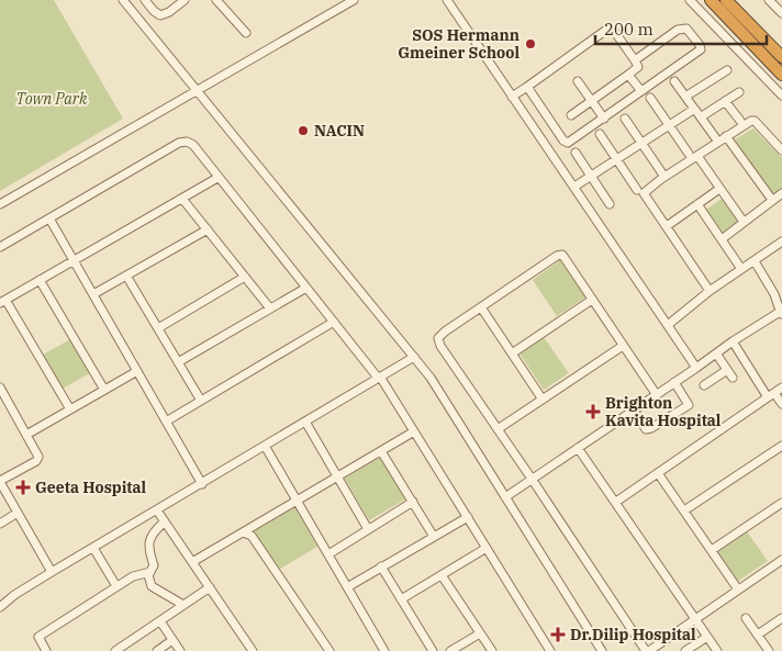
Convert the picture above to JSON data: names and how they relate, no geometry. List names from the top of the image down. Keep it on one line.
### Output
{"parks":["Town Park"],"places":{"other":["SOS Hermann Gmeiner School","NACIN"],"health":["Brighton Kavita Hospital","Geeta Hospital","Dr.Dilip Hospital"]},"scale_bar":"200 m"}
